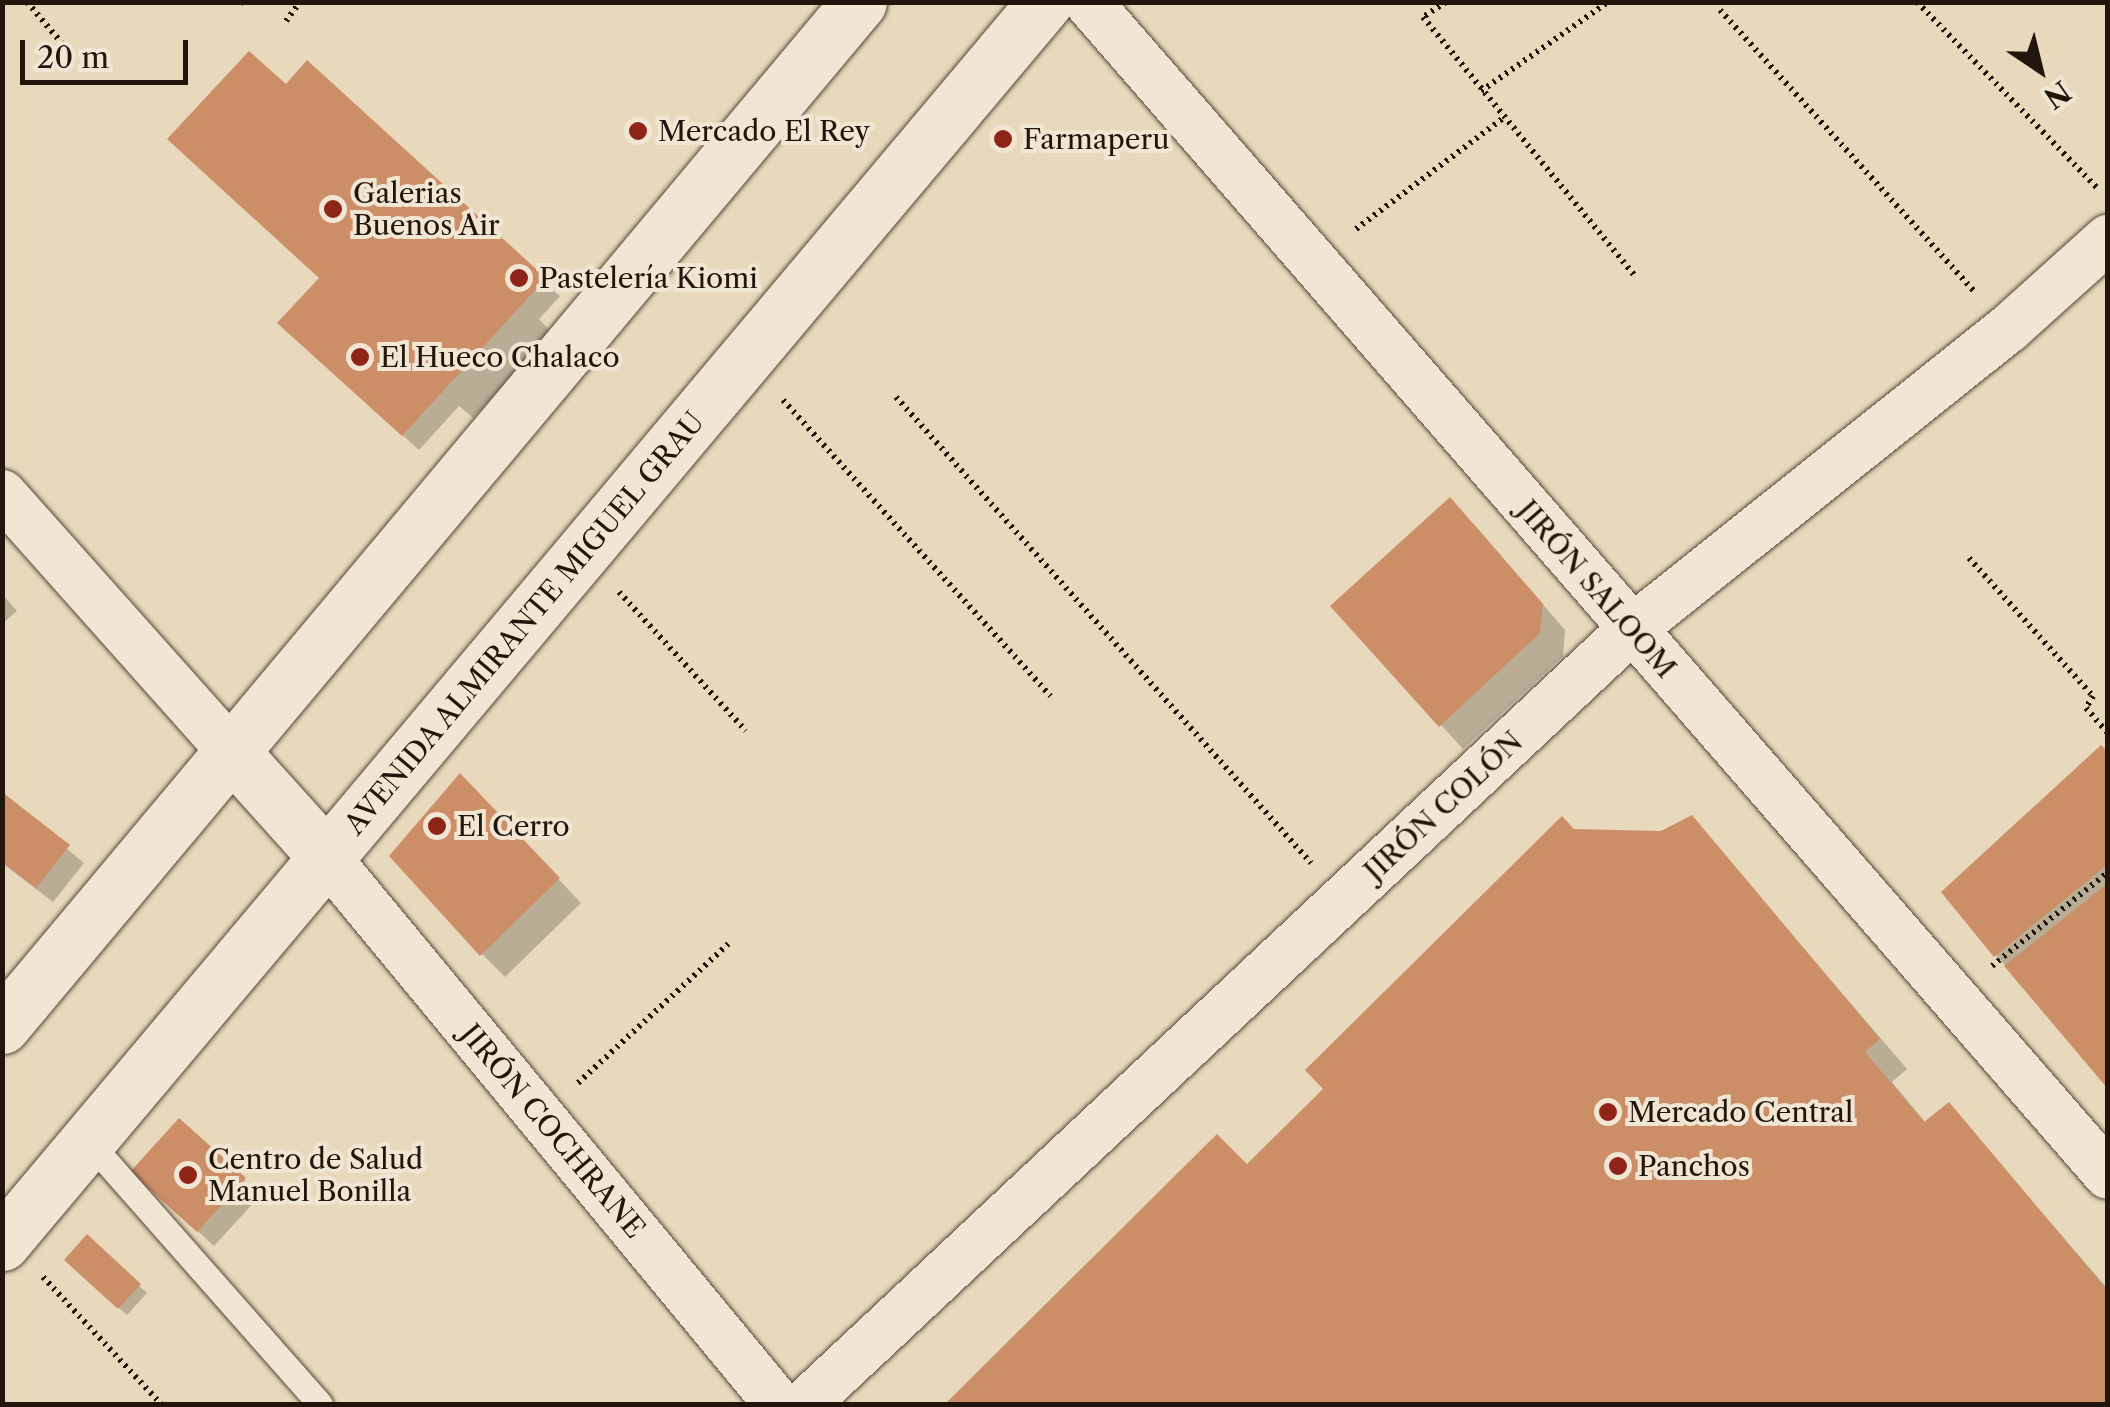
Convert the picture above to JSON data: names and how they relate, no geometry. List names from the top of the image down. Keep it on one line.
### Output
{"streets":{"main road":["AVENIDA ALMIRANTE MIGUEL GRAU"],"street":["JIRÓN SALOOM","JIRÓN COLÓN","JIRÓN COCHRANE"]},"crossings":[["JIRÓN SALOOM","JIRÓN COLÓN"],["AVENIDA ALMIRANTE MIGUEL GRAU","JIRÓN COCHRANE"]],"places":["Mercado El Rey","Farmaperu","Galerias Buenos Air","Pastelería Kiomi","El Hueco Chalaco","El Cerro","Mercado Central","Panchos","Centro de Salud Manuel Bonilla"],"scale_bar":"20 m","north":"bottom right"}
